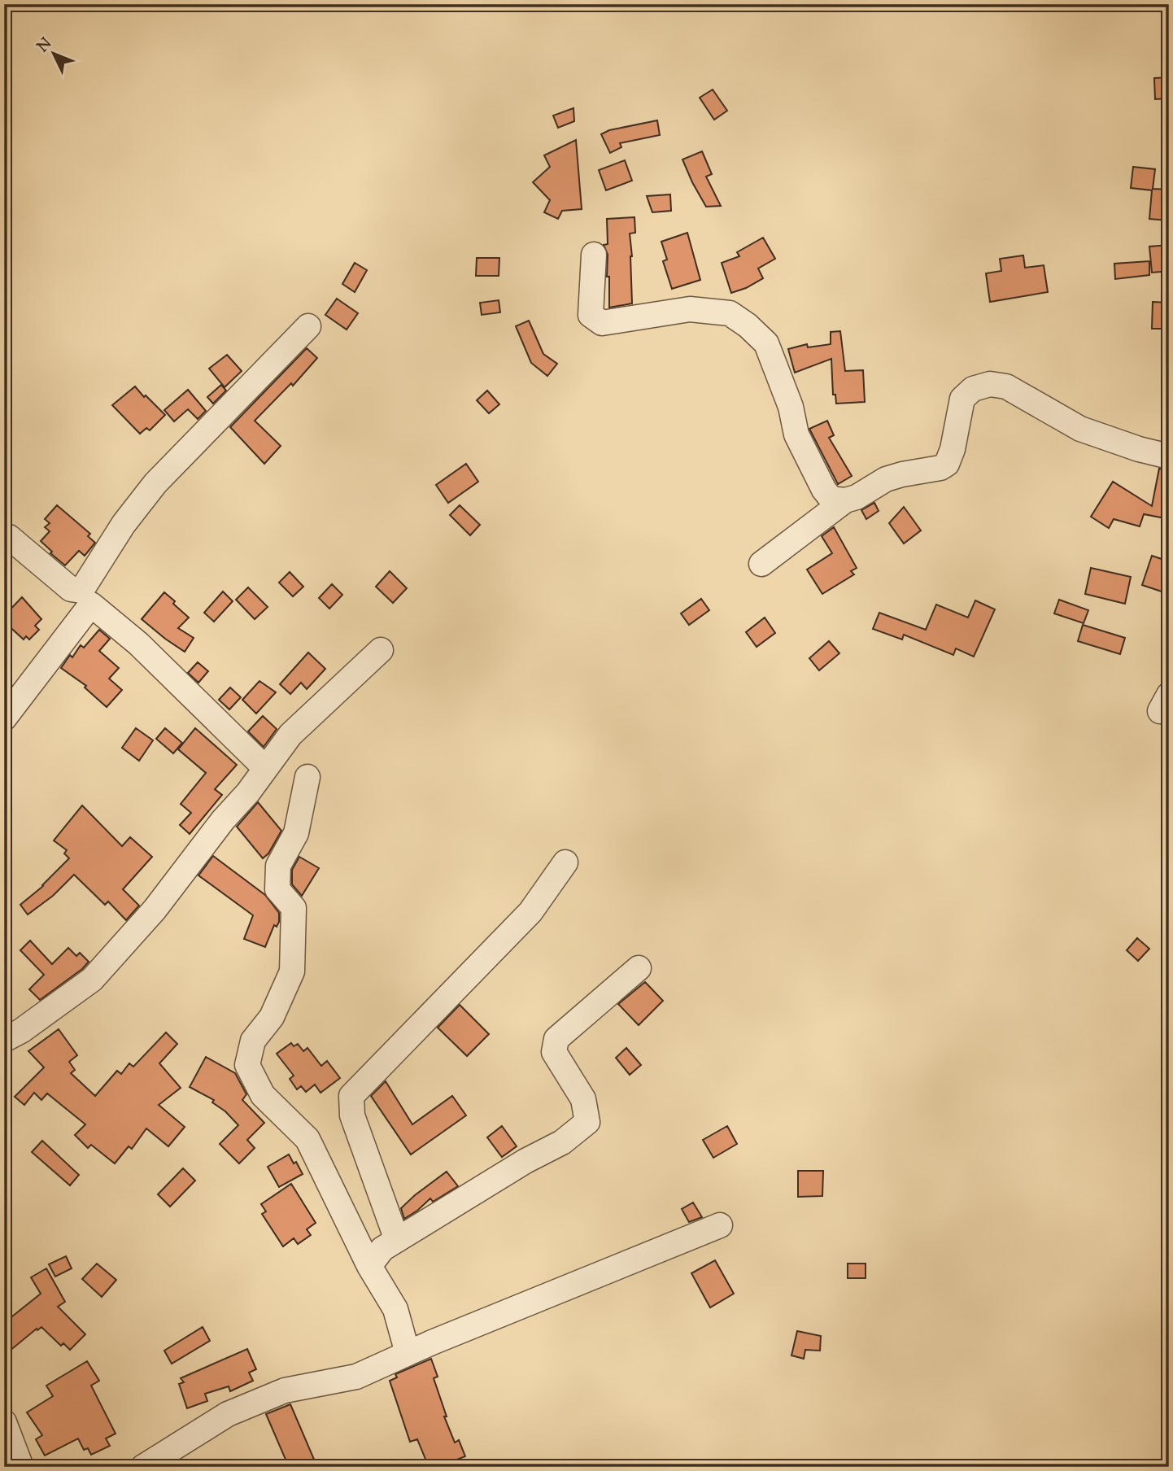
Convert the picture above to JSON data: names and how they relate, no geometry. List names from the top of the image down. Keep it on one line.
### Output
{"north":"top left"}
